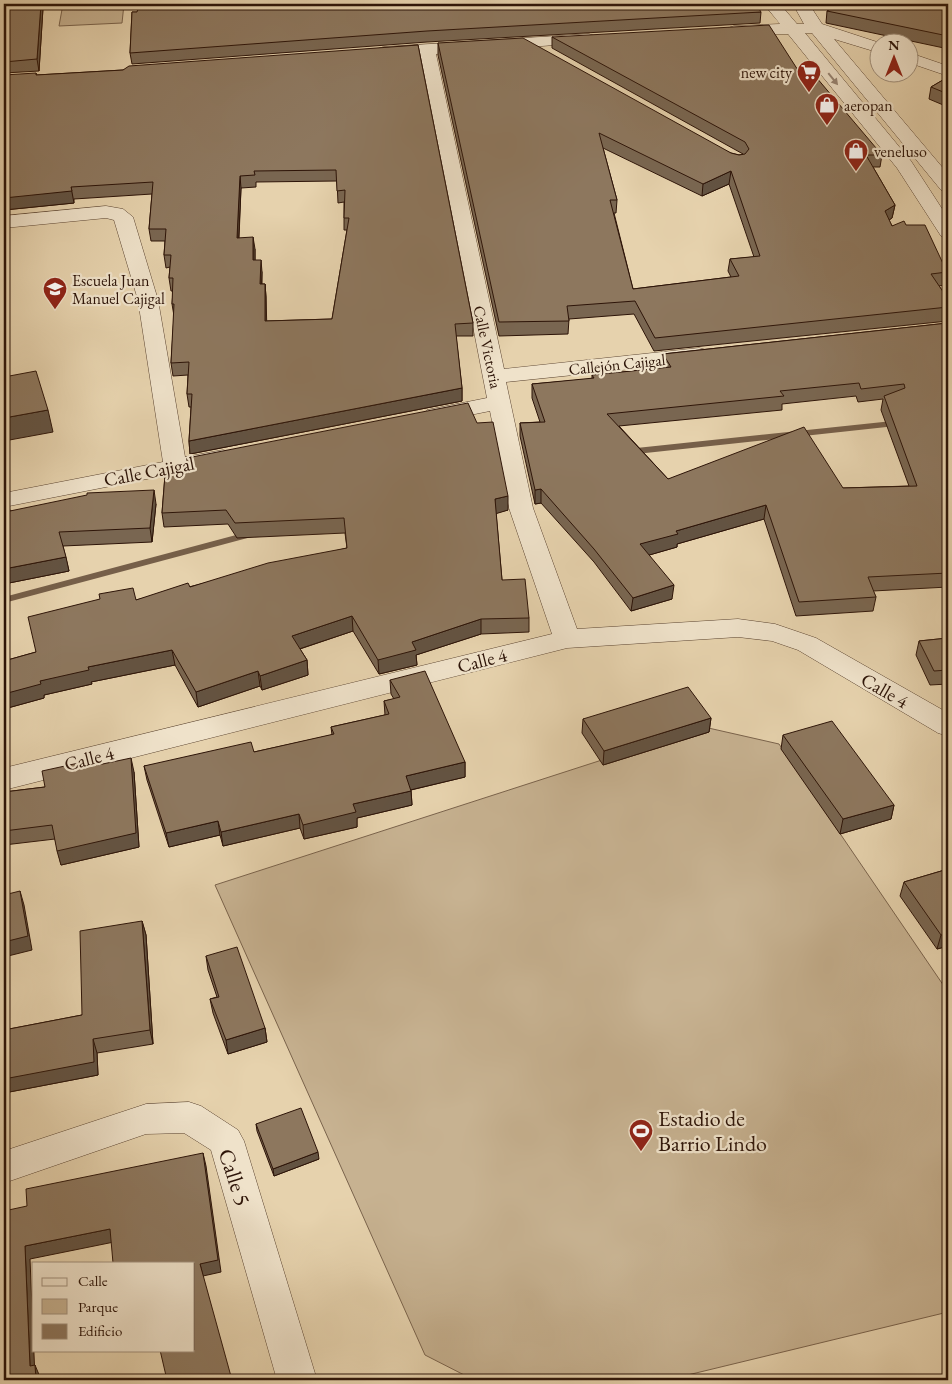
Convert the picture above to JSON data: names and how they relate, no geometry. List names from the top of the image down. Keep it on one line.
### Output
{"streets":{"street":["Calle Victoria","Callejón Cajigal","Calle Cajigal","Calle 4","Calle 5"]},"crossings":[["Calle Victoria","Callejón Cajigal"],["Calle Victoria","Calle 4"]],"places":{"supermarket":["new city"],"shop":["aeropan","veneluso"],"school or university":["Escuela Juan Manuel Cajigal"],"sports":["Estadio de Barrio Lindo"]},"legend":["Calle","Parque","Edificio"],"north":"top"}
